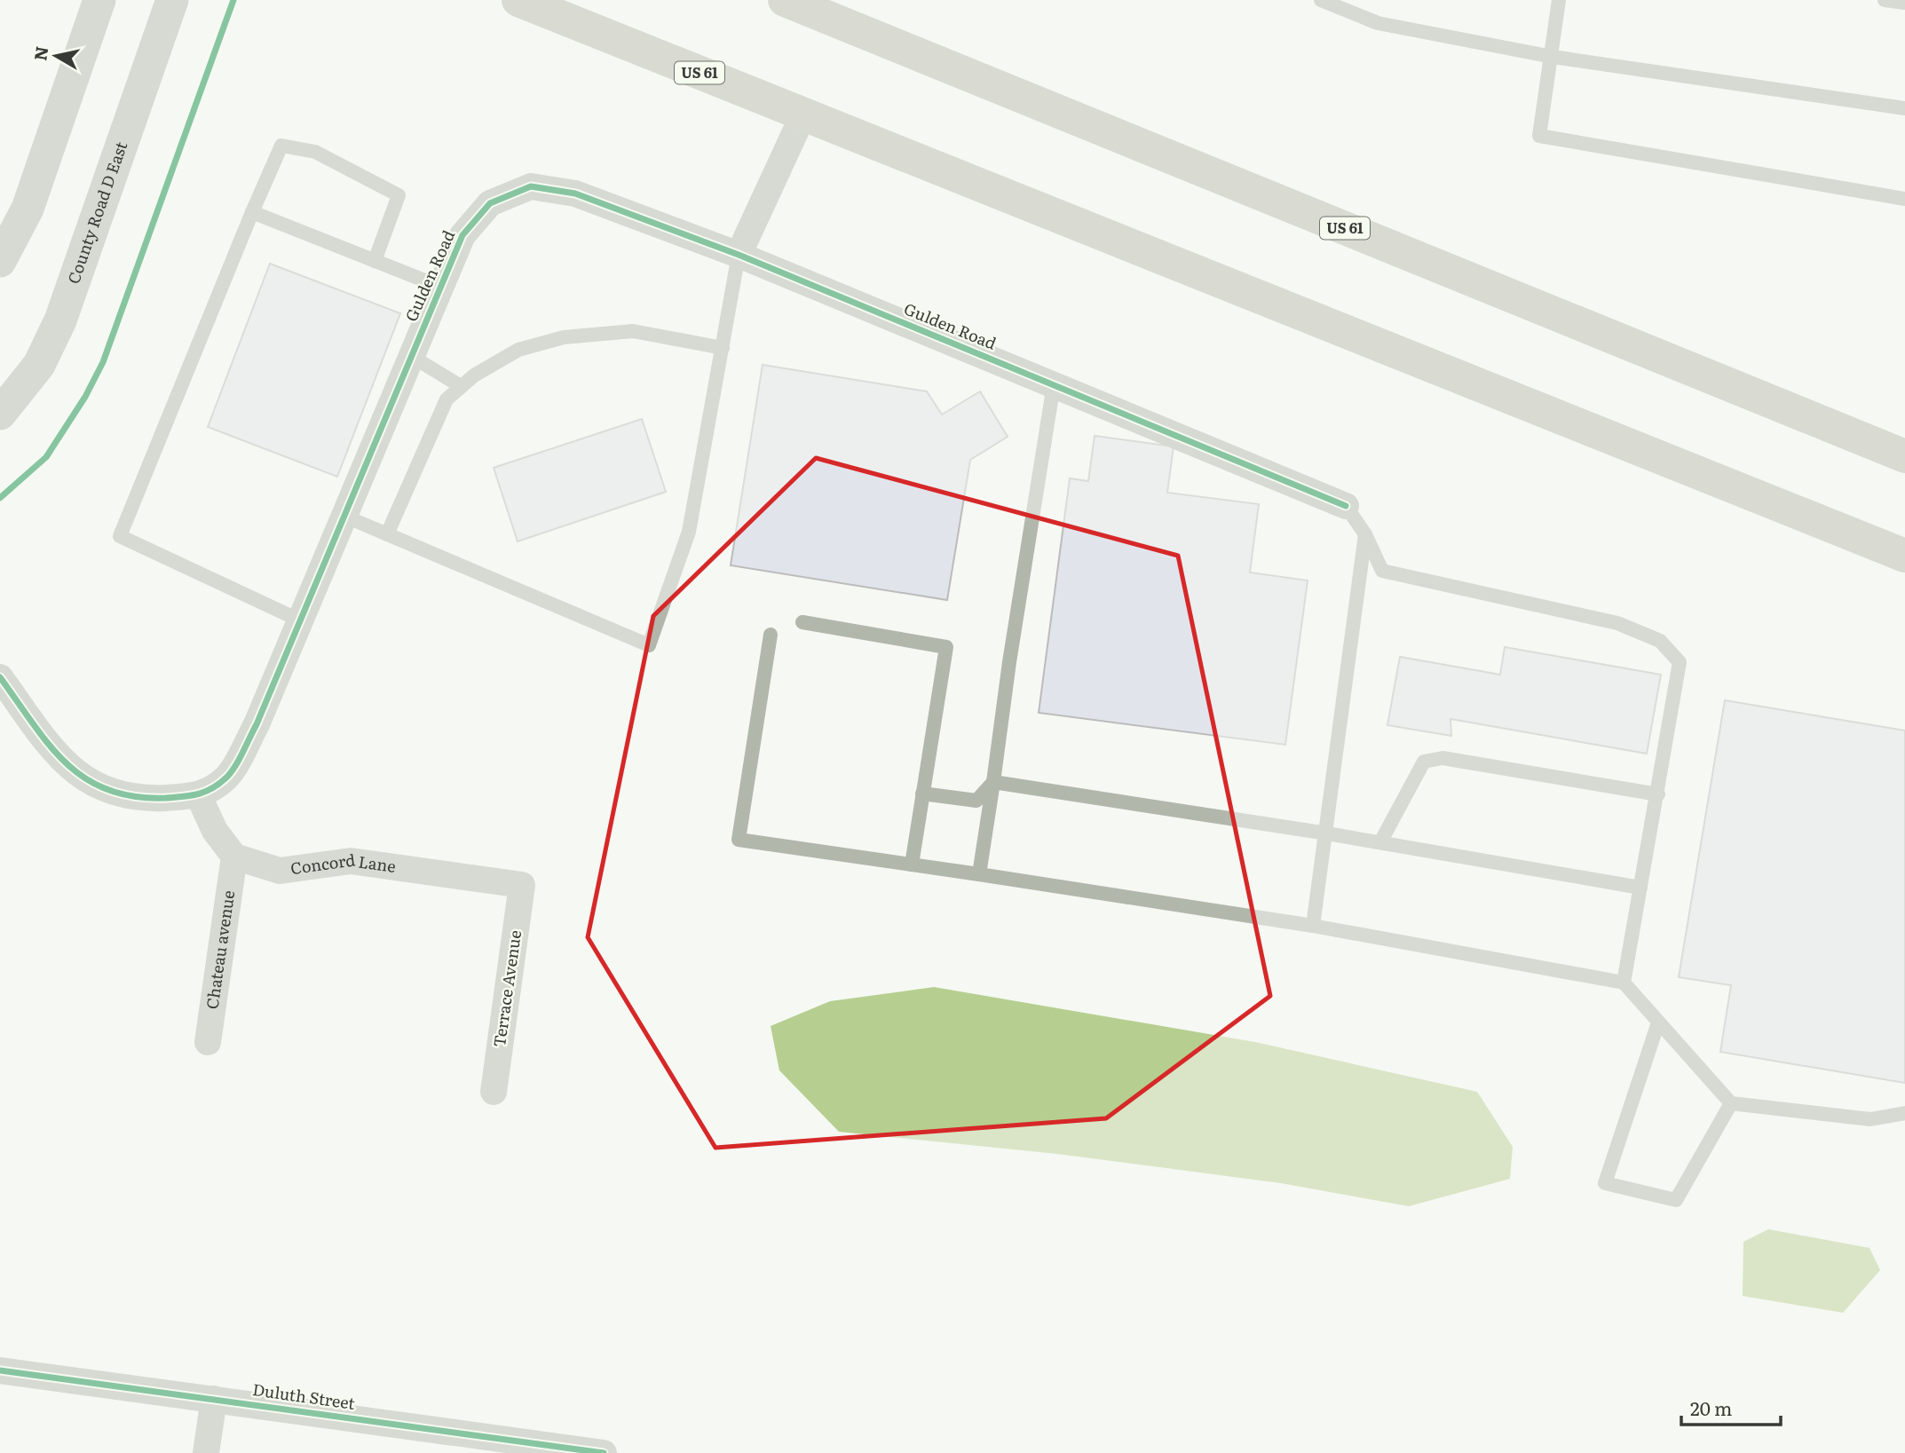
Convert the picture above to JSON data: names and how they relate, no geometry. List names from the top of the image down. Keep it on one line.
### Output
{"streets":{"main road":["US 61"],"street":["County Road D East","Gulden Road","Concord Lane","Chateau avenue","Terrace Avenue","Duluth Street"]},"crossings":[["Concord Lane","Chateau avenue"],["Concord Lane","Terrace Avenue"]],"scale_bar":"20 m","north":"left"}
